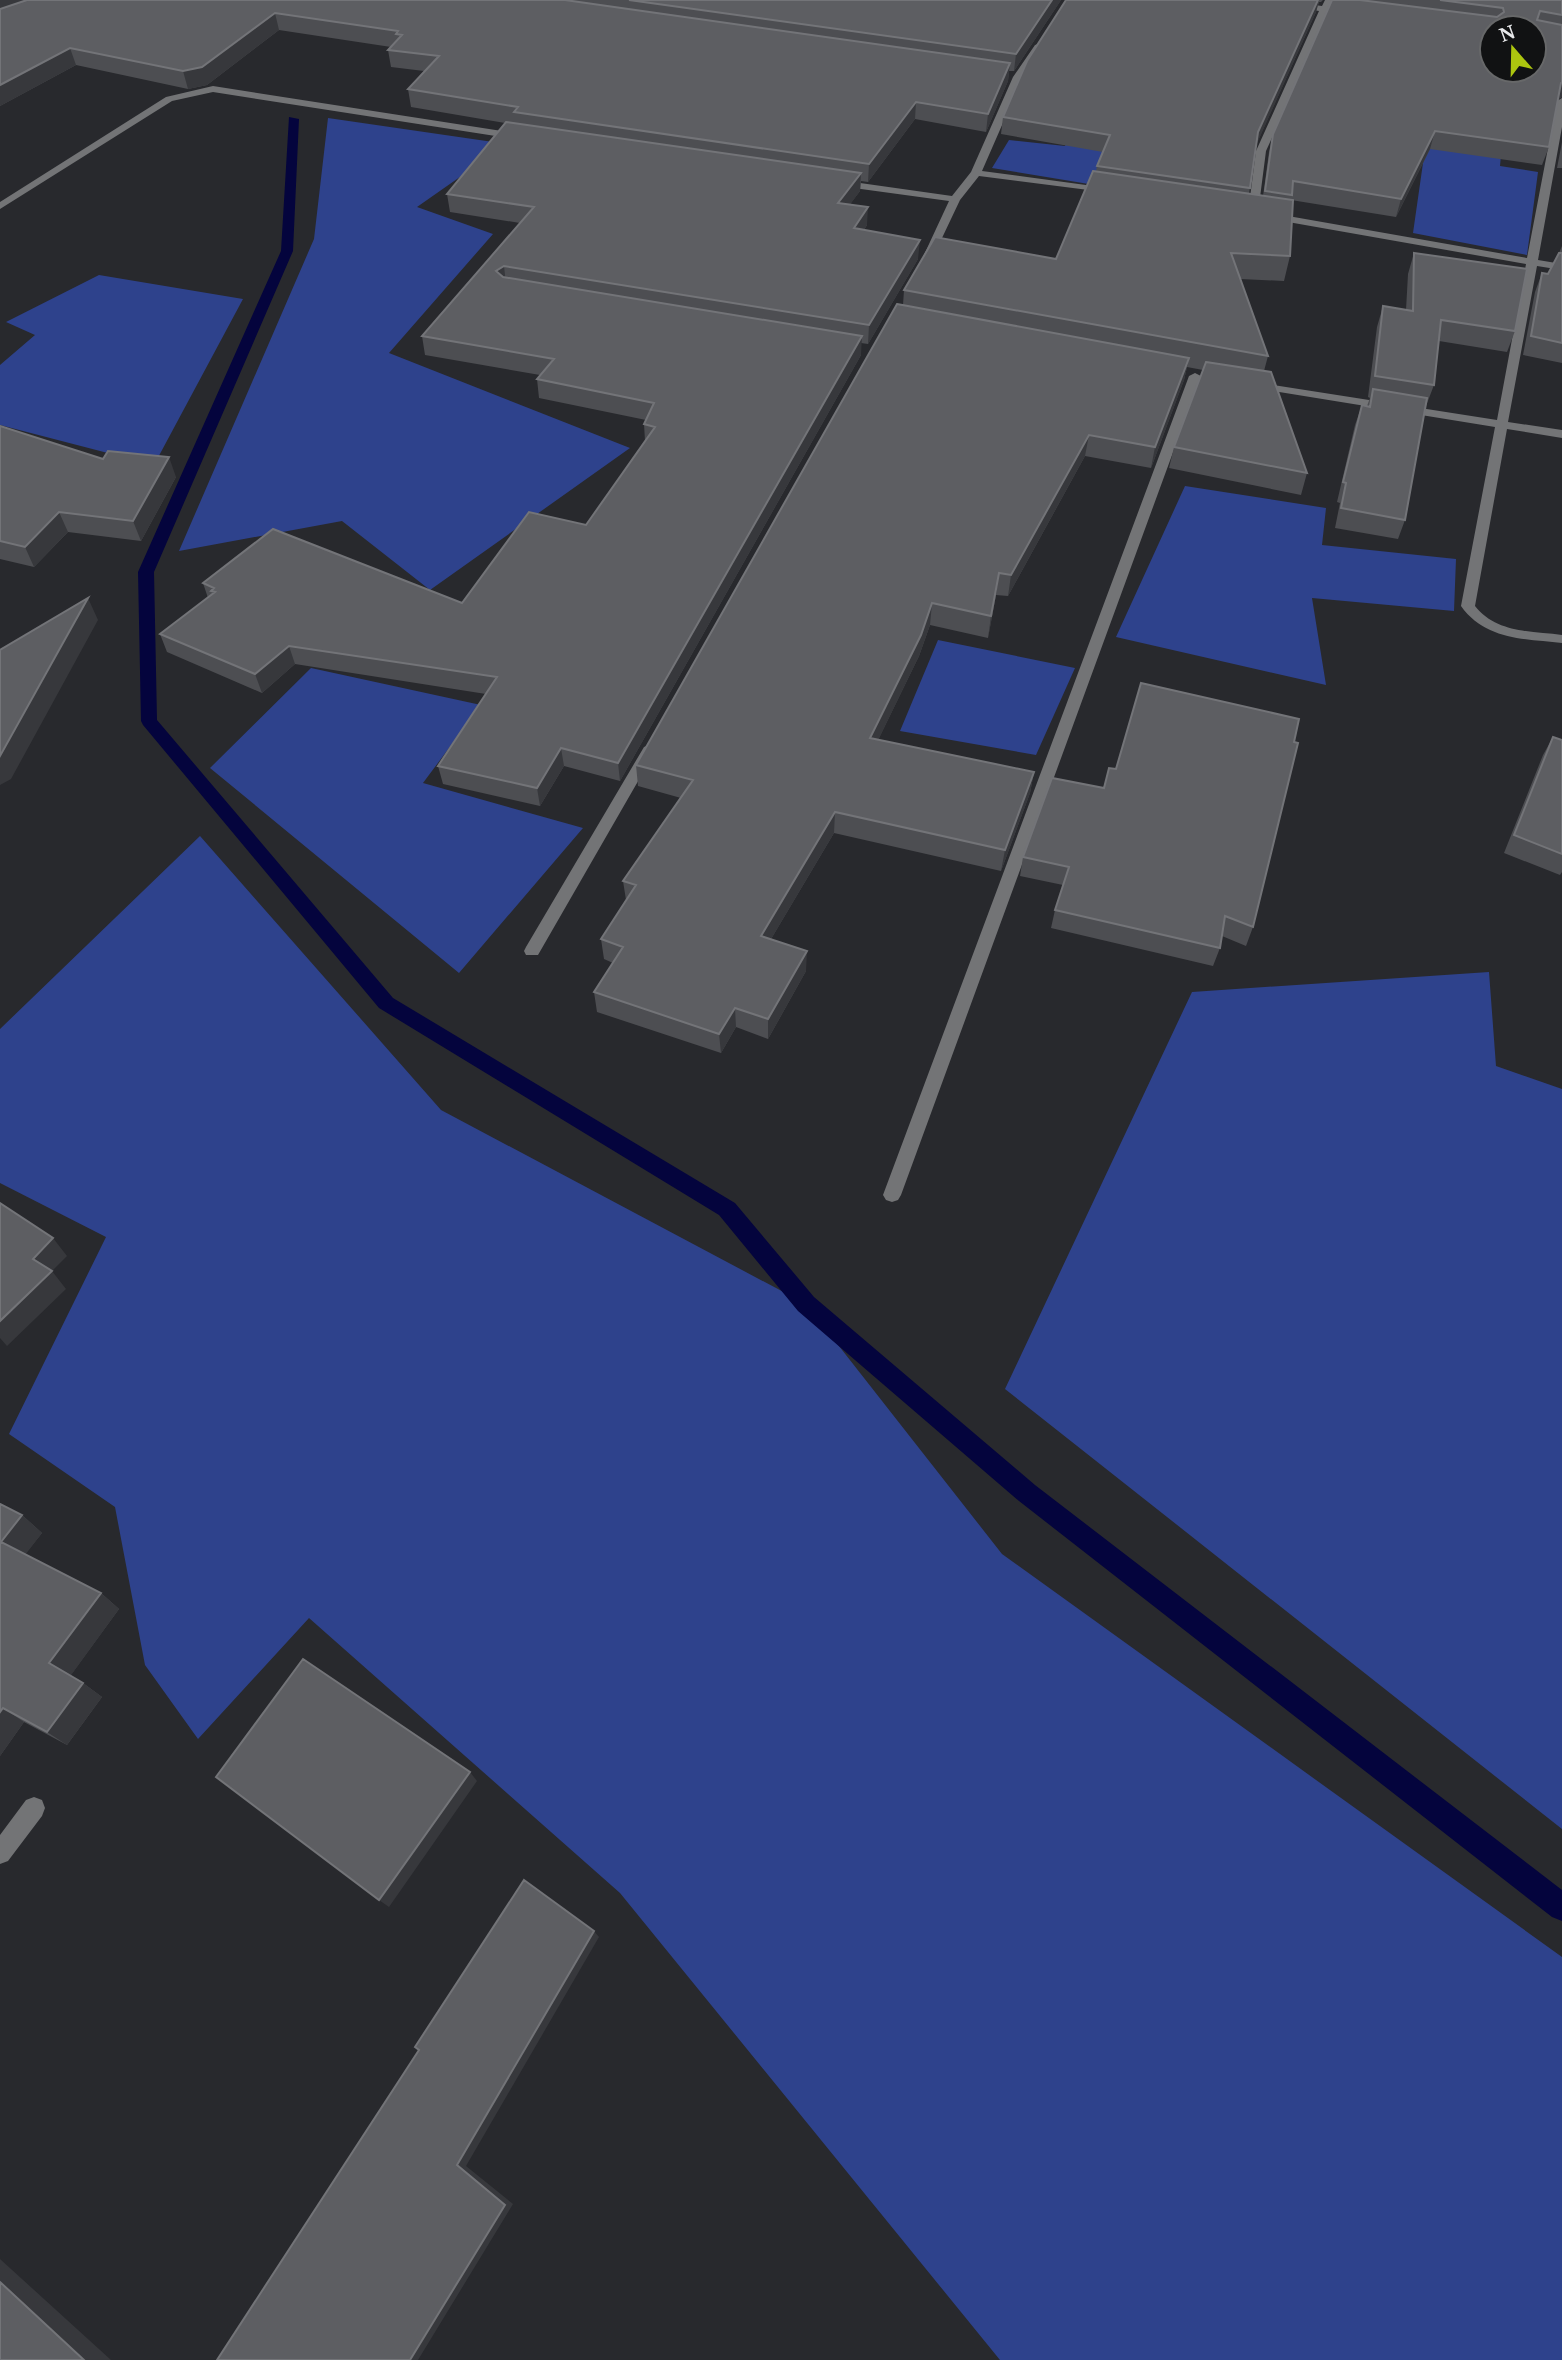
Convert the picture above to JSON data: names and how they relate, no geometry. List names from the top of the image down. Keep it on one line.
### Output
{"north":"top"}
